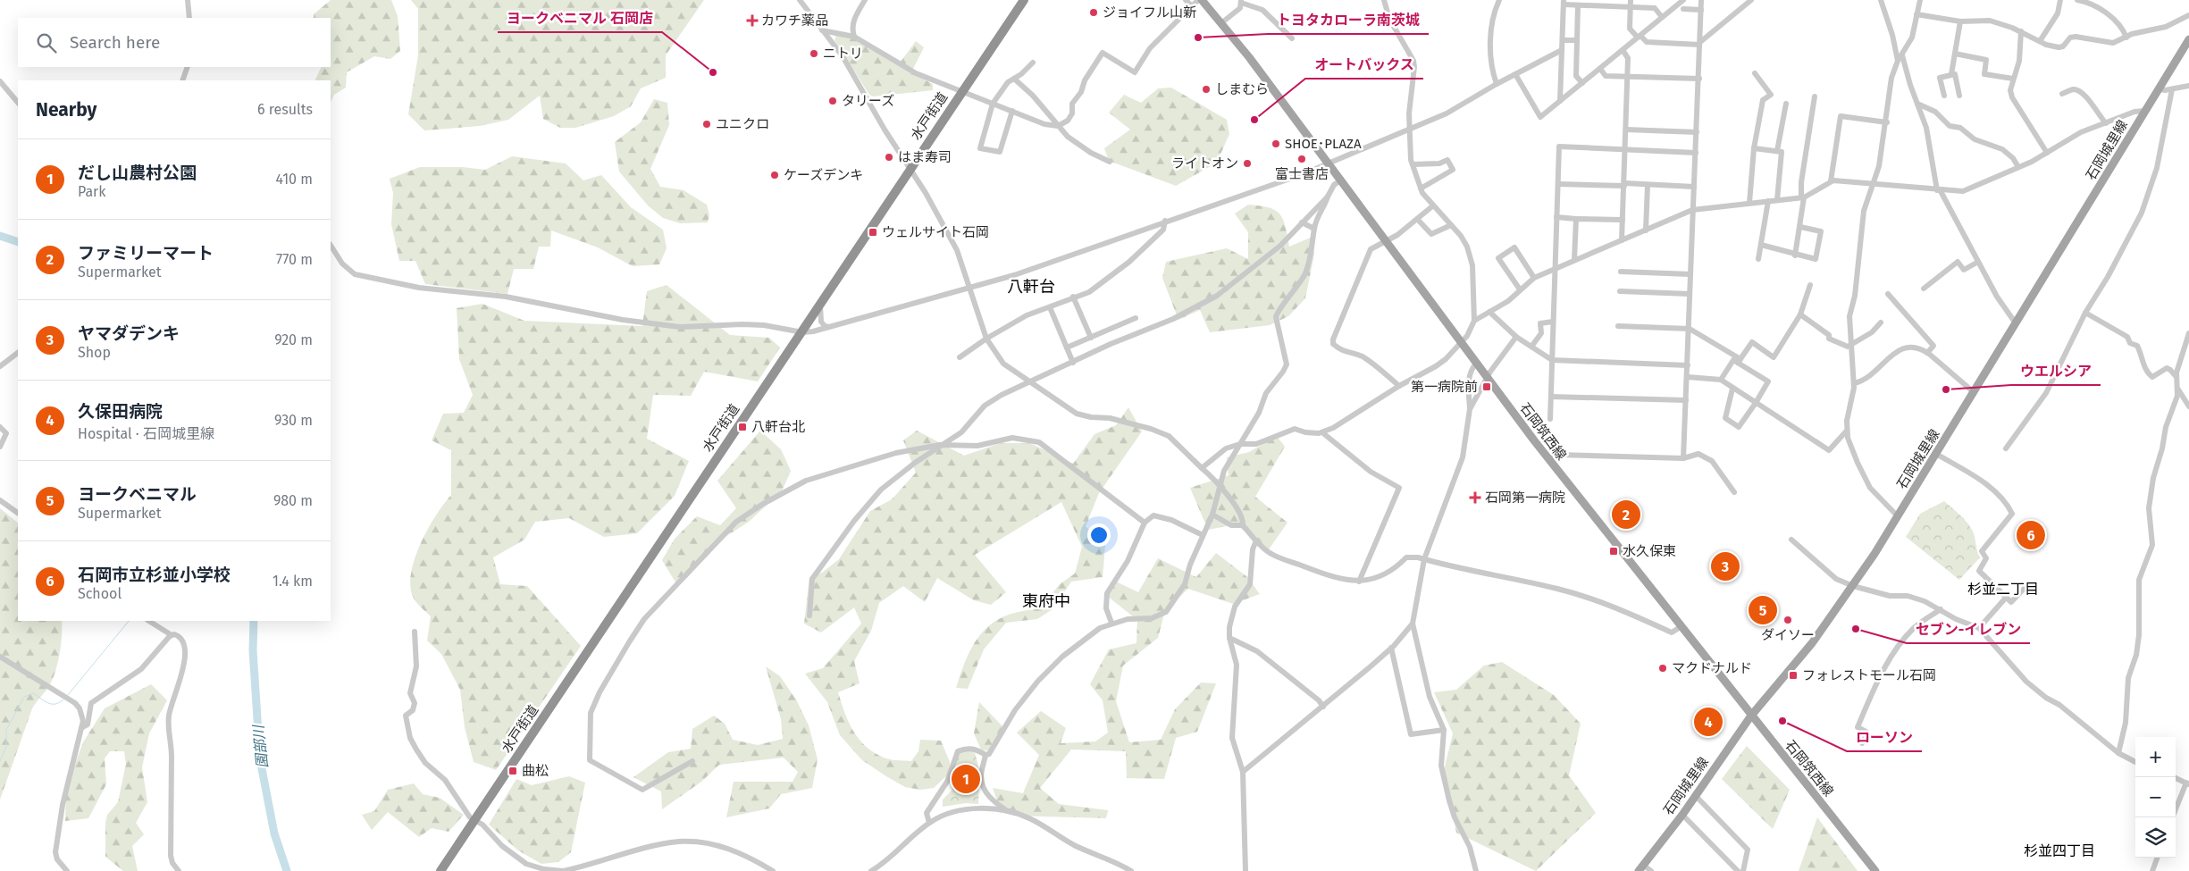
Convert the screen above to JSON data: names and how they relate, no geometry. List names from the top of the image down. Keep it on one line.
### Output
{"streets":{"highway":["水戸街道"],"main road":["石岡城里線","石岡筑西線"]},"crossings":[["石岡城里線","石岡筑西線"]],"districts":["八軒台","杉並二丁目","東府中","杉並四丁目"],"water":["園部川"],"places":{"other":["ジョイフル山新","トヨタカローラ南茨城","ニトリ","ヨークベニマル 石岡店","しまむら","タリーズ","オートバックス","ユニクロ","SHOE･PLAZA","はま寿司","富士書店","ライトオン","ケーズデンキ","ウエルシア","ダイソー","セブン-イレブン","マクドナルド","ローソン"],"health":["カワチ薬品","石岡第一病院"],"transit":["ウェルサイト石岡","第一病院前","八軒台北","水久保東","フォレストモール石岡","曲松"]},"page":{"search":"Search here","heading":["Nearby","6 results"],"list":[{"mark":"1","name":"だし山農村公園","note":"Park","value":"410 m"},{"mark":"2","name":"ファミリーマート","note":"Supermarket","value":"770 m"},{"mark":"3","name":"ヤマダデンキ","note":"Shop","value":"920 m"},{"mark":"4","name":"久保田病院","note":"Hospital · 石岡城里線","value":"930 m"},{"mark":"5","name":"ヨークベニマル","note":"Supermarket","value":"980 m"},{"mark":"6","name":"石岡市立杉並小学校","note":"School","value":"1.4 km"}],"pins":["2","6","3","5","4","1"],"map_buttons":["+","−"]}}
